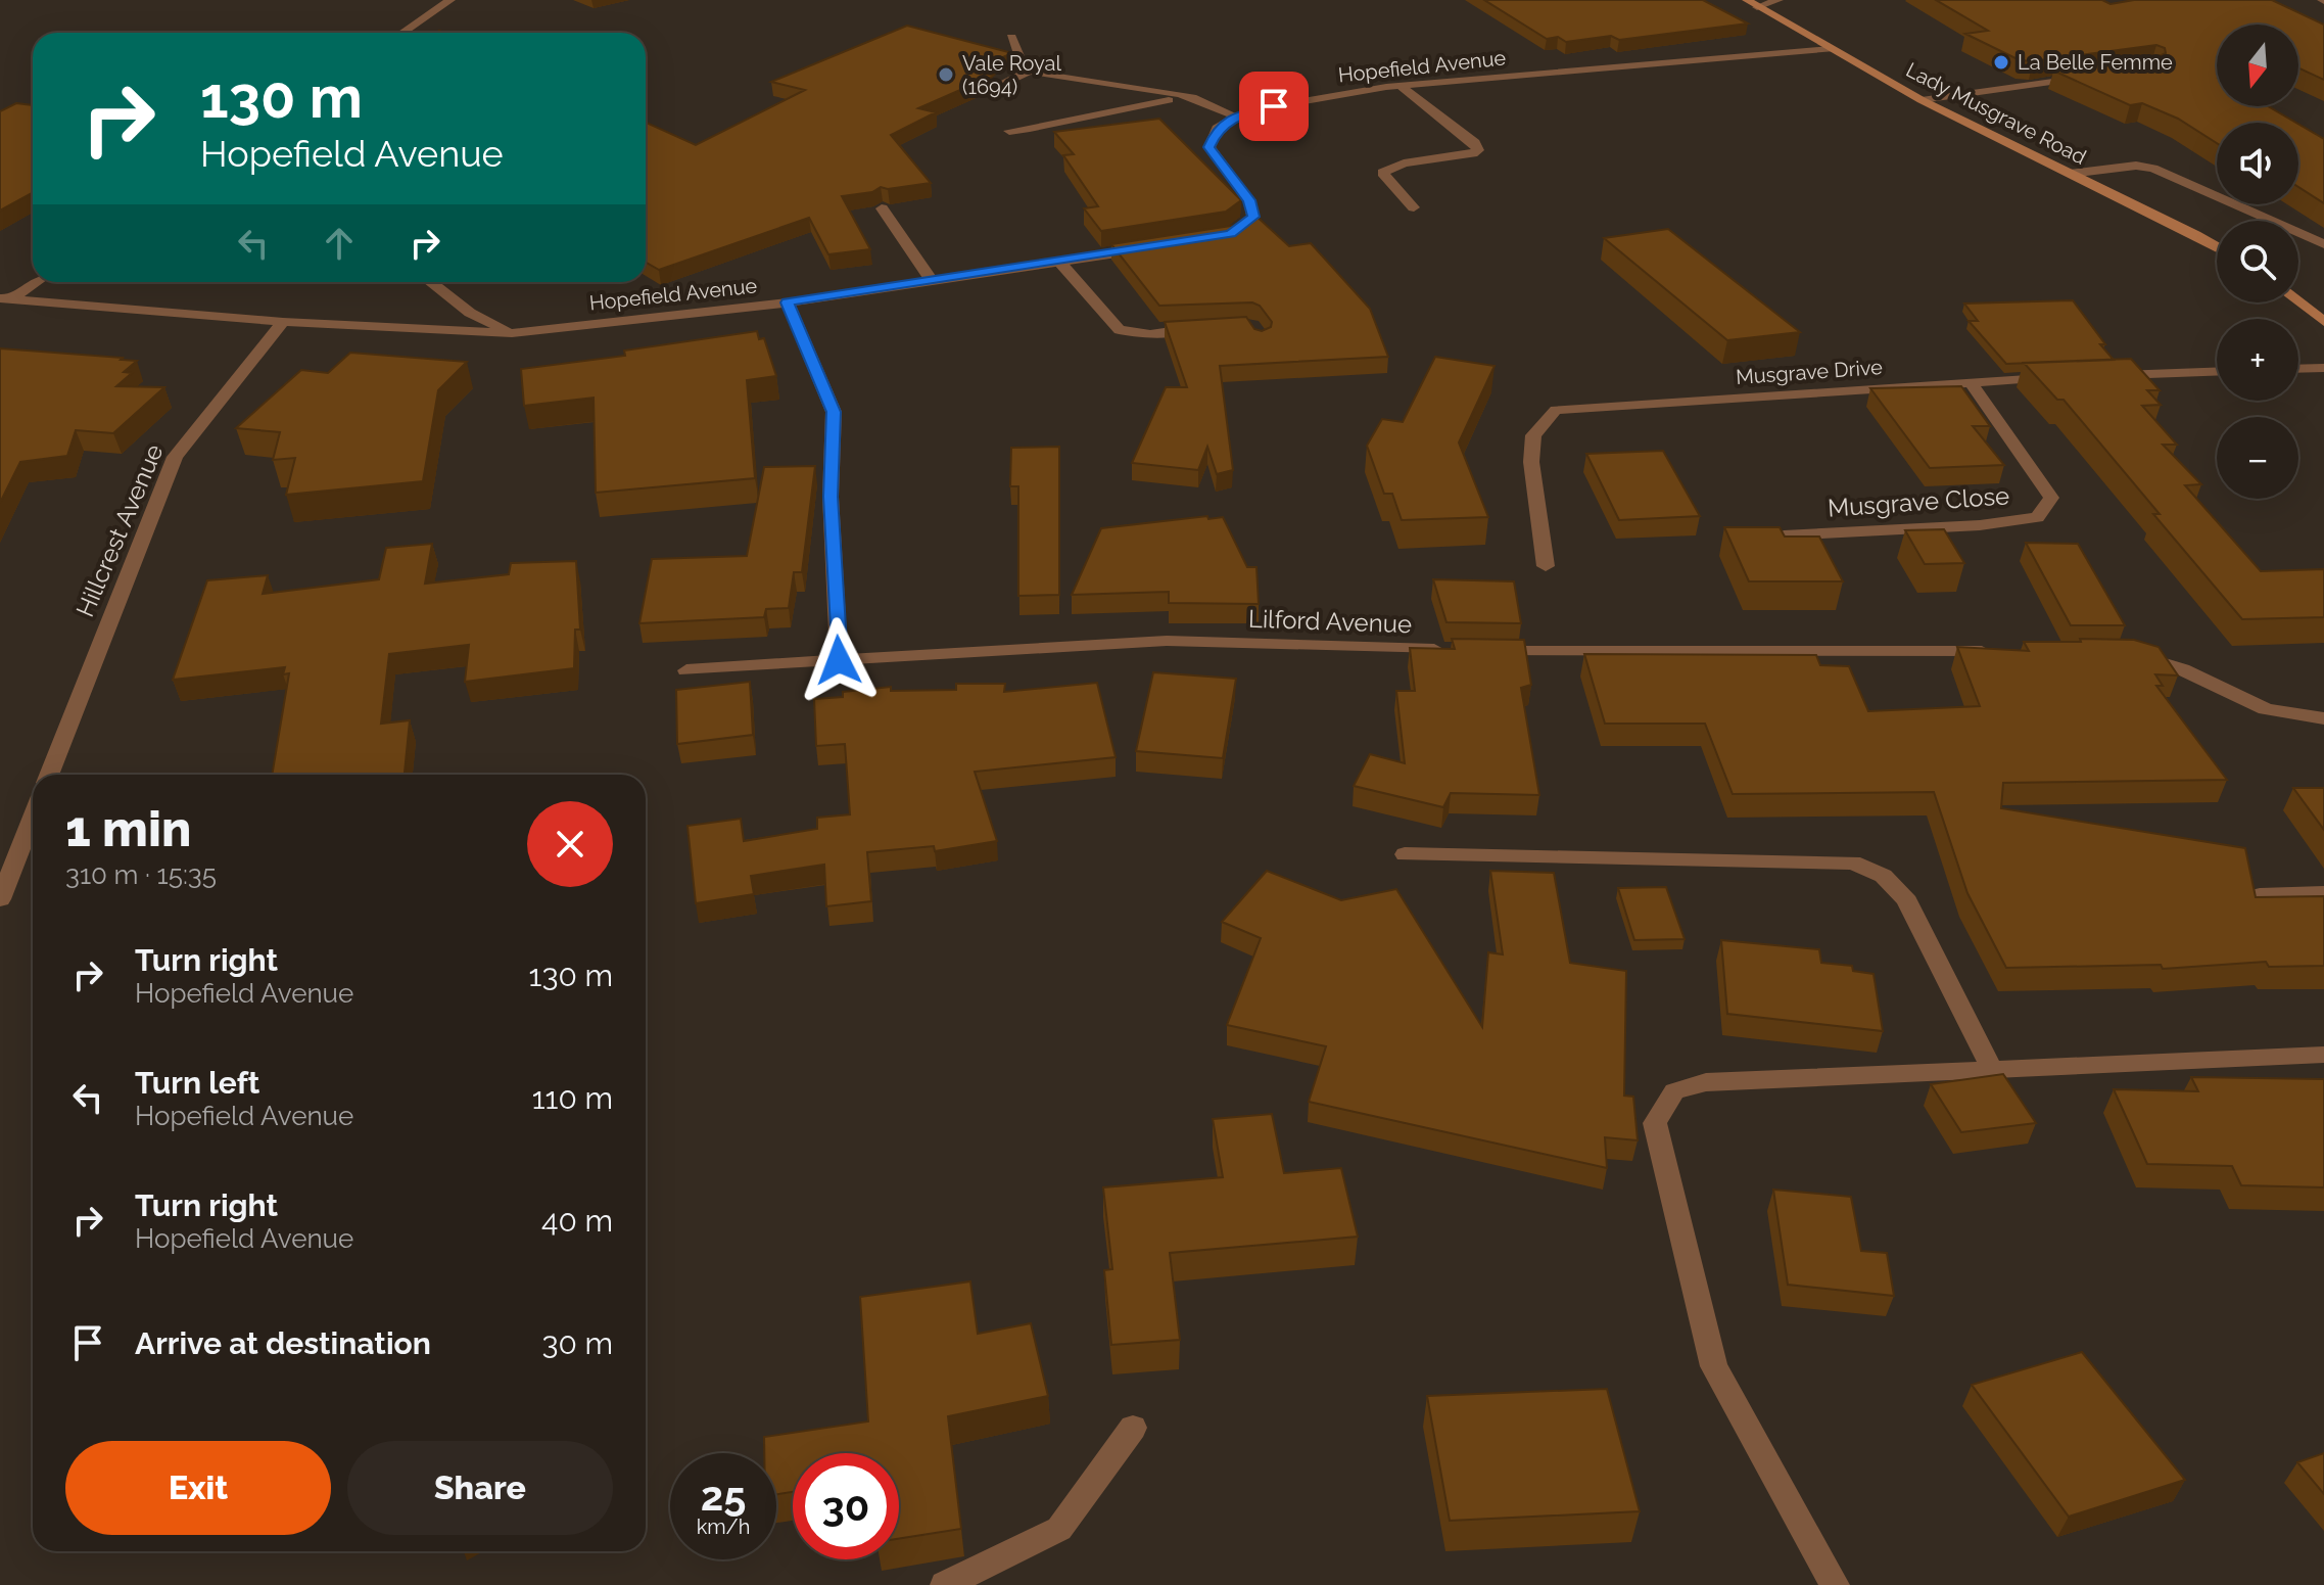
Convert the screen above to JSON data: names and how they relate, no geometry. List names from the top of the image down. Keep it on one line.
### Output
{"streets":{"main road":["Lady Musgrave Road"],"street":["Hopefield Avenue","Musgrave Drive","Musgrave Close","Hillcrest Avenue","Lilford Avenue"]},"crossings":[["Hopefield Avenue","Lady Musgrave Road"],["Hopefield Avenue","Hillcrest Avenue"],["Musgrave Drive","Musgrave Close"]],"places":["La Belle Femme","Vale Royal (1694)"],"north":"bottom","page":{"map_buttons":["+","−"],"turn":["130 m","Hopefield Avenue"],"heading":["1 min","310 m · 15:35"],"list":[{"name":"Turn right","note":"Hopefield Avenue","value":"130 m"},{"name":"Turn left","note":"Hopefield Avenue","value":"110 m"},{"name":"Turn right","note":"Hopefield Avenue","value":"40 m"},{"name":"Arrive at destination","value":"30 m"}],"buttons":["Exit","Share"],"speed":"25 km/h","limit":"30"}}
